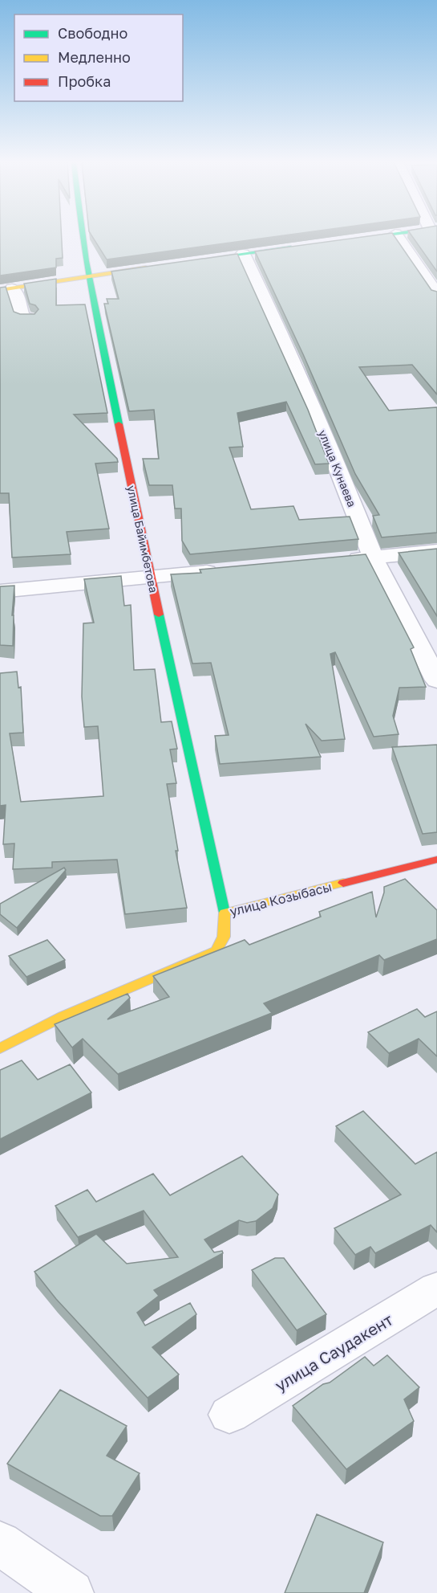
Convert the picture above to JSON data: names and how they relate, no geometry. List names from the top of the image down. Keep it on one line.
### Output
{"streets":{"street":["улица Кунаева","улица Байимбетова","улица Козыбасы","улица Саудакент"]},"crossings":[["улица Байимбетова","улица Козыбасы"]],"legend":["Свободно","Медленно","Пробка"]}
